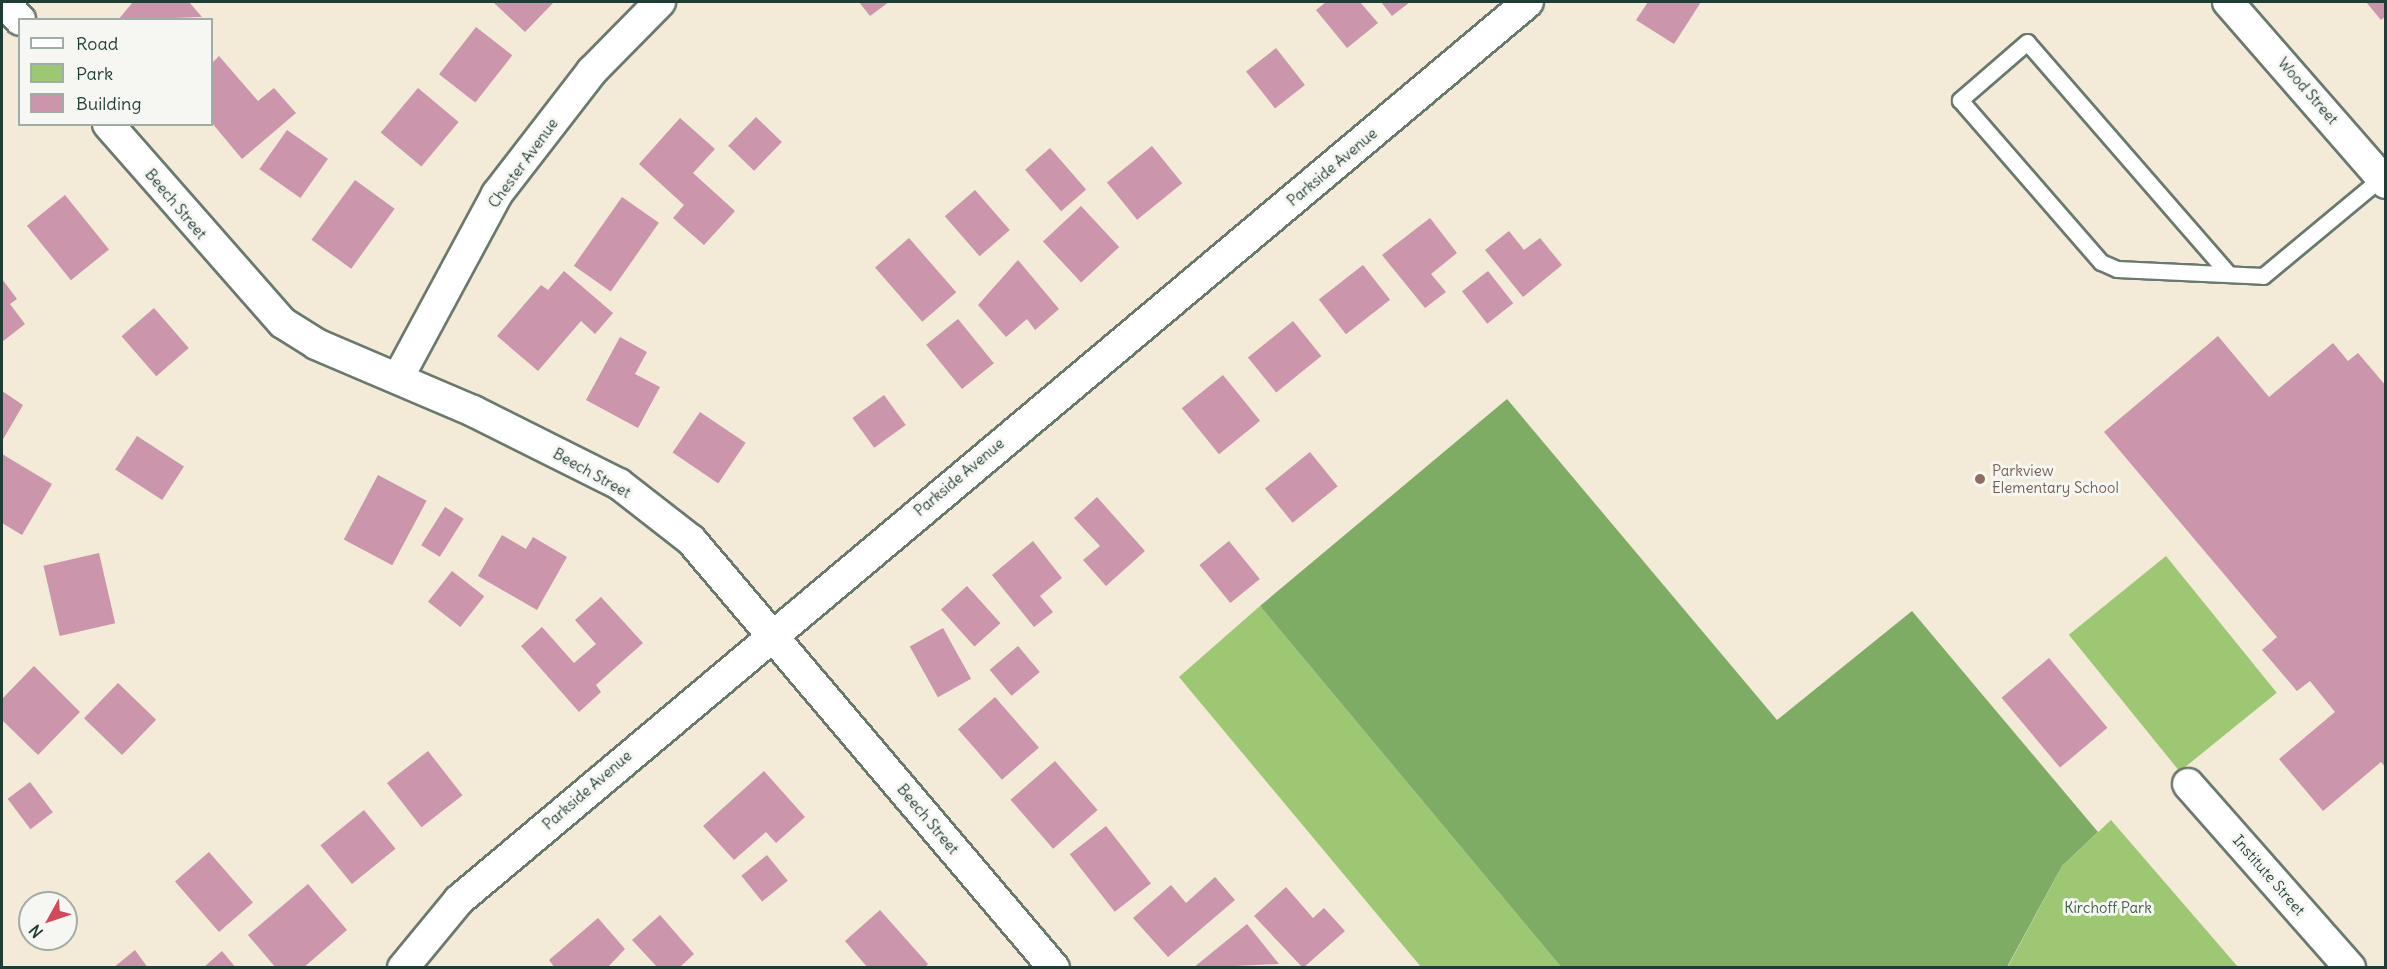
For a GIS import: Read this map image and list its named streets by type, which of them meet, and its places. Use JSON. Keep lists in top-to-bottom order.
{
  "streets": {
    "street": [
      "Wood Street",
      "Chester Avenue",
      "Parkside Avenue",
      "Beech Street",
      "Institute Street"
    ]
  },
  "crossings": [
    ["Chester Avenue", "Beech Street"],
    ["Parkside Avenue", "Beech Street"]
  ],
  "parks": ["Kirchoff Park"],
  "places": ["Parkview Elementary School"],
  "legend": ["Road", "Park", "Building"],
  "north": "bottom left"
}
